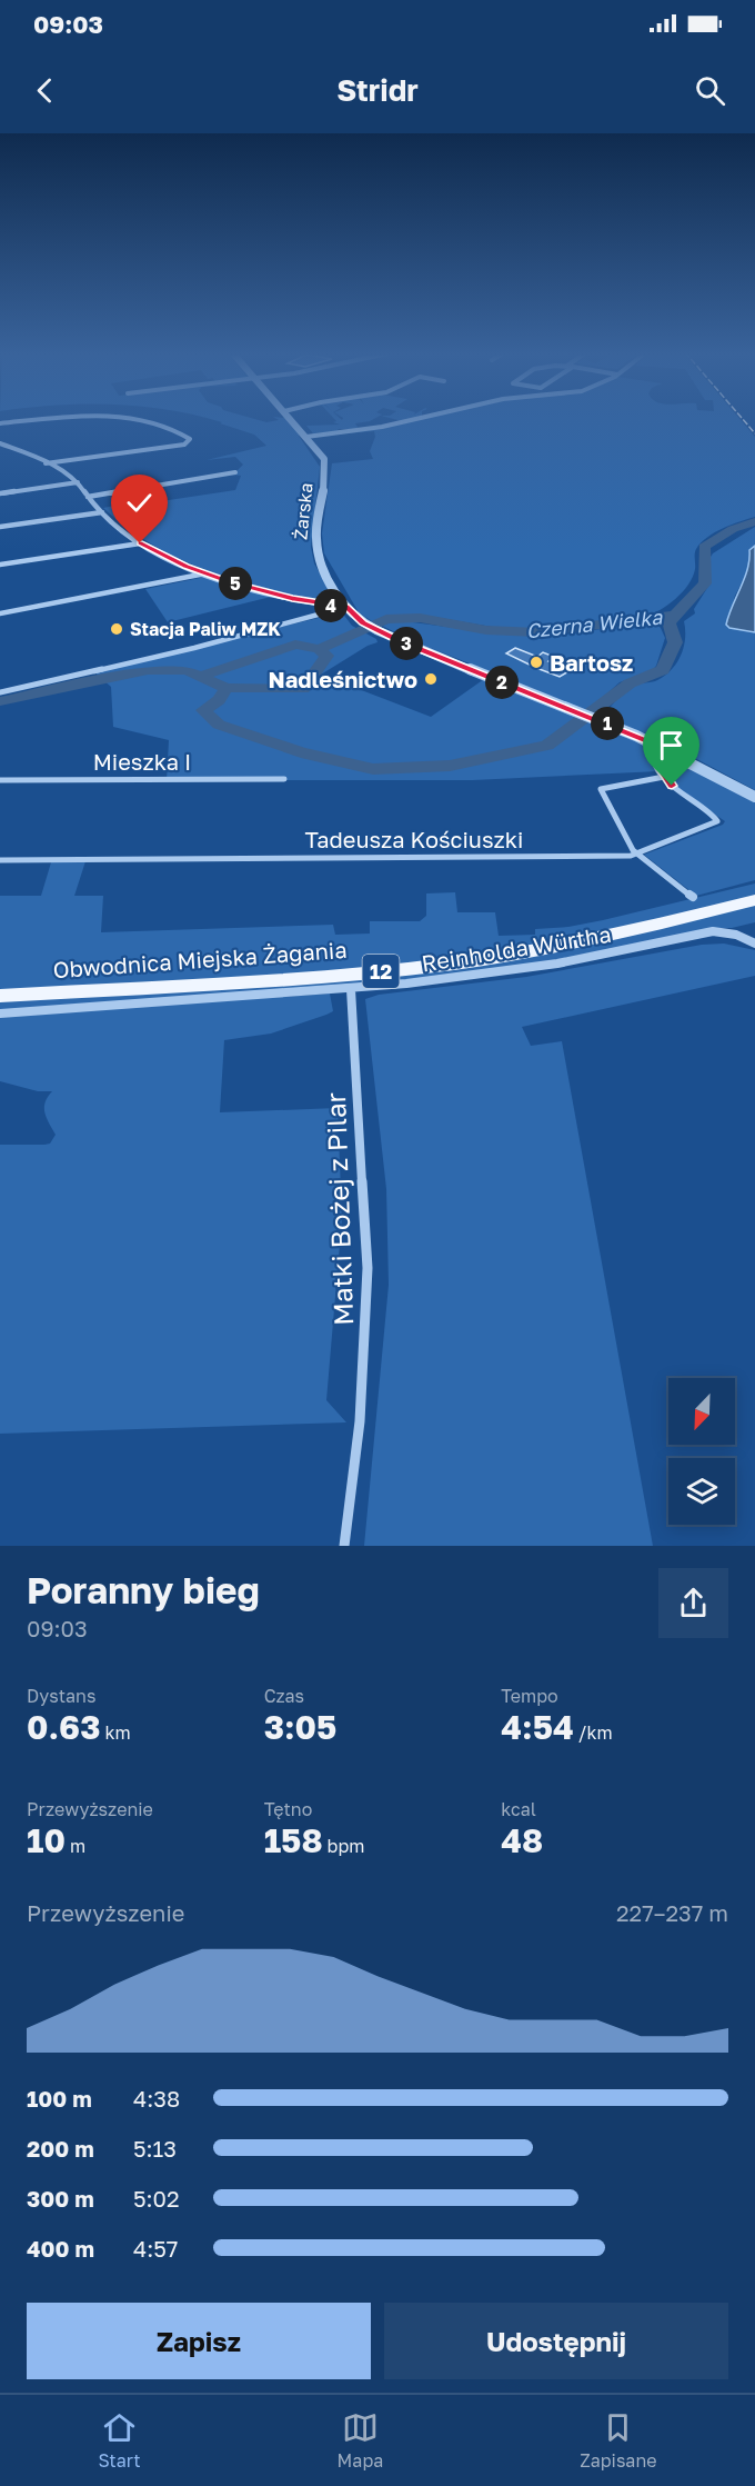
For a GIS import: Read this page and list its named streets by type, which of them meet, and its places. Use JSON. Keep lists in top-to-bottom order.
{
  "streets": {
    "main road": ["Obwodnica Miejska Żagania", "12"],
    "street": [
      "Żarska",
      "Mieszka I",
      "Tadeusza Kościuszki",
      "Reinholda Würtha",
      "Matki Bożej z Pilar"
    ]
  },
  "crossings": [
    ["Reinholda Würtha", "Matki Bożej z Pilar"]
  ],
  "water": ["Czerna Wielka"],
  "places": ["Stacja Paliw MZK", "Bartosz", "Nadleśnictwo"],
  "north": "bottom left",
  "page": {
    "status": "09:03",
    "header": "Stridr",
    "pins": [
      "5",
      "4",
      "3",
      "2",
      "1"
    ],
    "heading": ["Poranny bieg", "09:03"],
    "stats": [
      ["Dystans", "0.63 km"],
      ["Czas", "3:05"],
      ["Tempo", "4:54 /km"],
      ["Przewyższenie", "10 m"],
      ["Tętno", "158 bpm"],
      ["kcal", "48"]
    ],
    "chart": ["Przewyższenie", "227–237 m"],
    "list": [
      {
        "name": "100 m",
        "note": "4:38"
      },
      {
        "name": "200 m",
        "note": "5:13"
      },
      {
        "name": "300 m",
        "note": "5:02"
      },
      {
        "name": "400 m",
        "note": "4:57"
      }
    ],
    "buttons": ["Zapisz", "Udostępnij"],
    "tabs": ["Start", "Mapa", "Zapisane"]
  }
}
